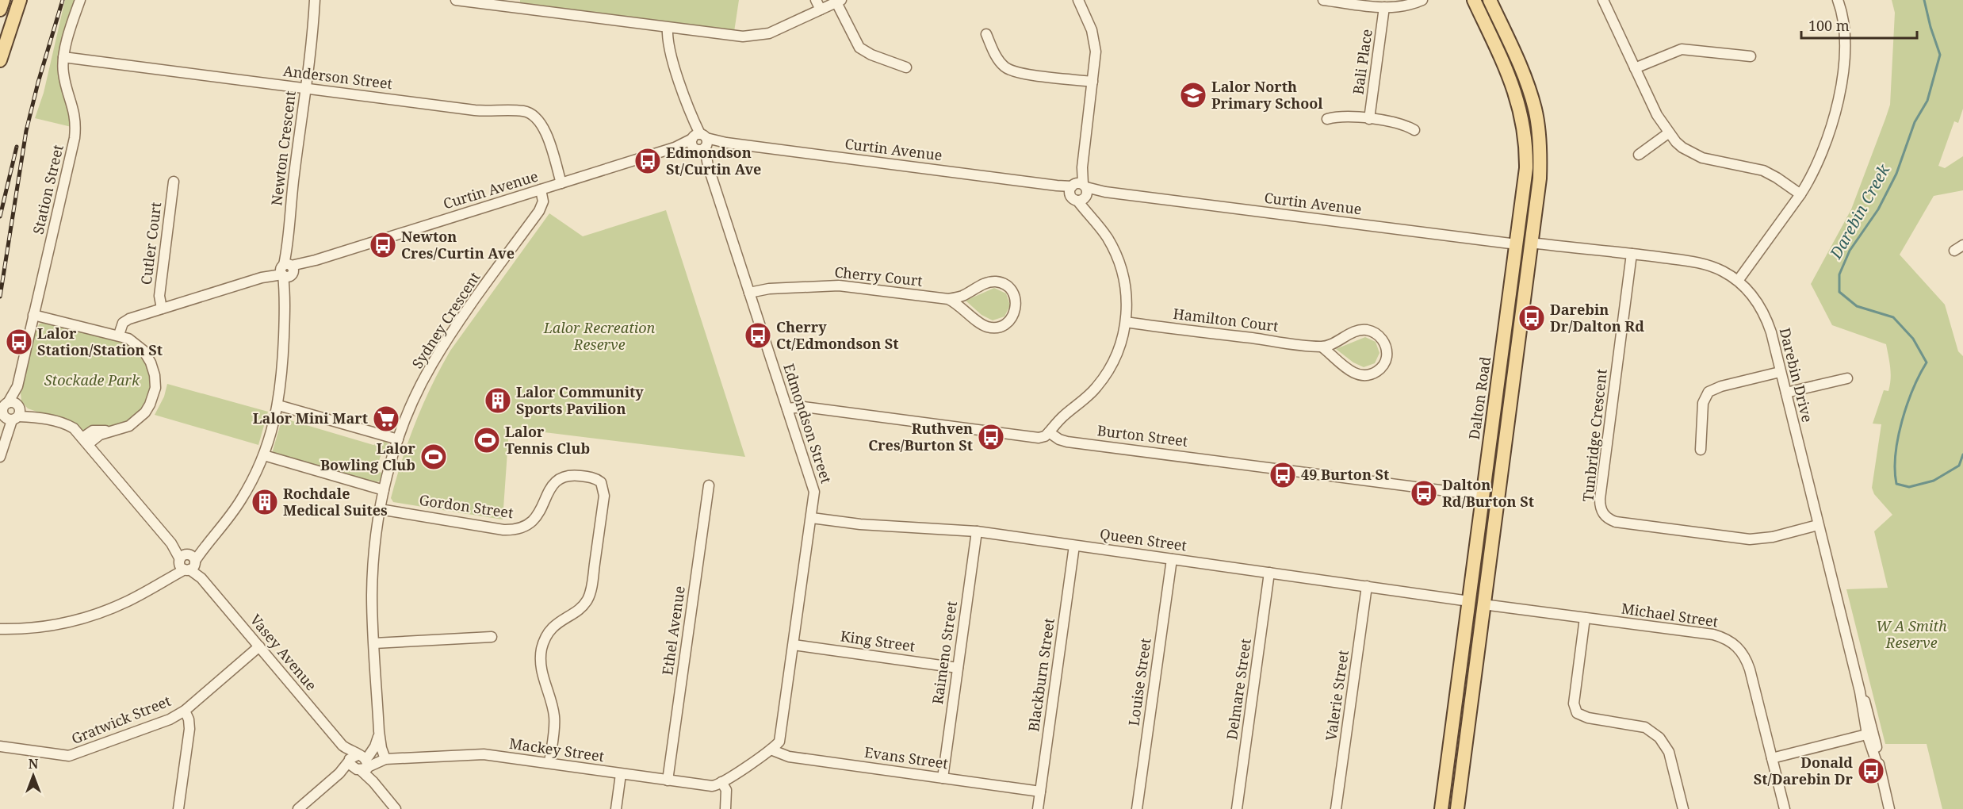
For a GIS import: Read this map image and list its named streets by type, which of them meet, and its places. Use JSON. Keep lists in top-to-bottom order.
{
  "streets": {
    "main road": ["Dalton Road", "Burton Street"],
    "street": [
      "Bali Place",
      "Anderson Street",
      "Newton Crescent",
      "Curtin Avenue",
      "Station Street",
      "Cutler Court",
      "Cherry Court",
      "Sydney Crescent",
      "Hamilton Court",
      "Darebin Drive",
      "Edmondson Street",
      "Tunbridge Crescent",
      "Gordon Street",
      "Queen Street",
      "Michael Street",
      "Ethel Avenue",
      "King Street",
      "Vasey Avenue",
      "Raimeno Street",
      "Blackburn Street",
      "Louise Street",
      "Delmare Street",
      "Valerie Street",
      "Gratwick Street",
      "Mackey Street",
      "Evans Street"
    ]
  },
  "crossings": [
    ["Anderson Street", "Newton Crescent"],
    ["Anderson Street", "Curtin Avenue"],
    ["Anderson Street", "Station Street"],
    ["Newton Crescent", "Curtin Avenue"],
    ["Newton Crescent", "Vasey Avenue"],
    ["Curtin Avenue", "Cutler Court"],
    ["Curtin Avenue", "Sydney Crescent"],
    ["Curtin Avenue", "Dalton Road"],
    ["Curtin Avenue", "Edmondson Street"],
    ["Station Street", "Vasey Avenue"],
    ["Cherry Court", "Edmondson Street"],
    ["Sydney Crescent", "Gordon Street"],
    ["Sydney Crescent", "Vasey Avenue"],
    ["Sydney Crescent", "Mackey Street"],
    ["Darebin Drive", "Tunbridge Crescent"],
    ["Dalton Road", "Burton Street"],
    ["Dalton Road", "Queen Street"],
    ["Edmondson Street", "Queen Street"],
    ["Edmondson Street", "King Street"],
    ["Edmondson Street", "Mackey Street"],
    ["Edmondson Street", "Evans Street"],
    ["Gordon Street", "Mackey Street"],
    ["Queen Street", "Raimeno Street"],
    ["Queen Street", "Blackburn Street"],
    ["Queen Street", "Louise Street"],
    ["Queen Street", "Delmare Street"],
    ["Queen Street", "Valerie Street"],
    ["Ethel Avenue", "Mackey Street"],
    ["King Street", "Raimeno Street"],
    ["Vasey Avenue", "Gratwick Street"],
    ["Vasey Avenue", "Mackey Street"],
    ["Raimeno Street", "Evans Street"],
    ["Blackburn Street", "Evans Street"]
  ],
  "water": ["Darebin Creek"],
  "parks": ["Lalor Recreation Reserve", "Stockade Park", "W A Smith Reserve"],
  "places": {
    "school or university": ["Lalor North Primary School"],
    "bus stop": [
      "Edmondson St/Curtin Ave",
      "Newton Cres/Curtin Ave",
      "Darebin Dr/Dalton Rd",
      "Cherry Ct/Edmondson St",
      "Lalor Station/Station St",
      "Ruthven Cres/Burton St",
      "49 Burton St",
      "Dalton Rd/Burton St",
      "Donald St/Darebin Dr"
    ],
    "building": ["Lalor Community Sports Pavilion", "Rochdale Medical Suites"],
    "supermarket": ["Lalor Mini Mart"],
    "sports": ["Lalor Tennis Club", "Lalor Bowling Club"]
  },
  "scale_bar": "100 m",
  "north": "top"
}
